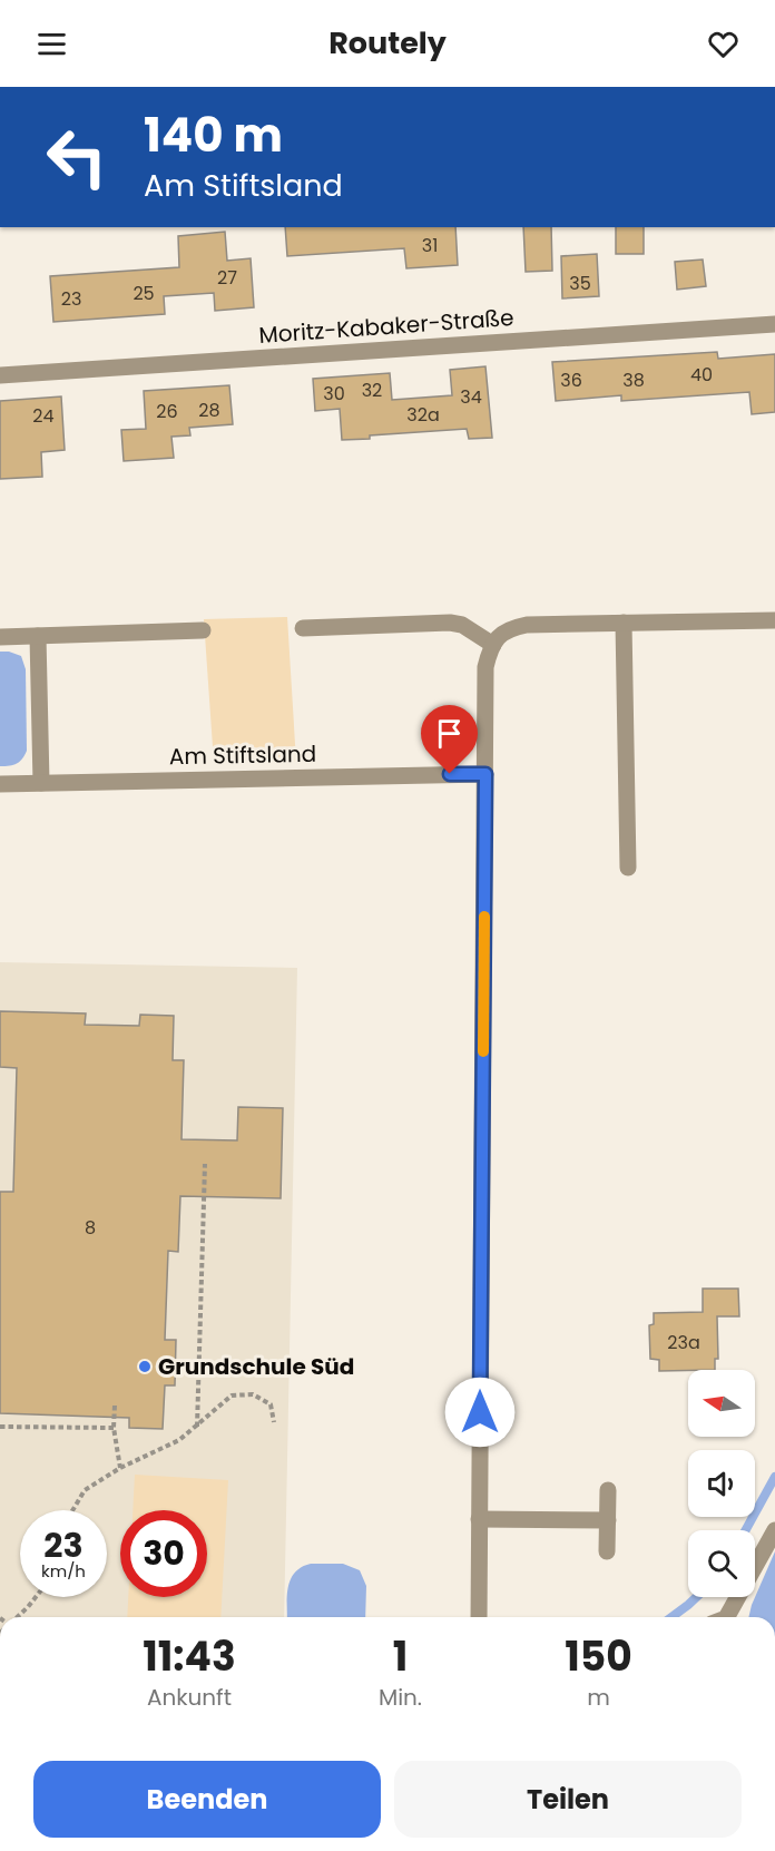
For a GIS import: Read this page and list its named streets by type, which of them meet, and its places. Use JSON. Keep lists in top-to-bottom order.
{
  "streets": {
    "street": ["Moritz-Kabaker-Straße", "Am Stiftsland"]
  },
  "places": ["Grundschule Süd"],
  "house_numbers": [
    "31",
    "27",
    "35",
    "25",
    "23",
    "40",
    "36",
    "38",
    "32",
    "30",
    "34",
    "28",
    "26",
    "32a",
    "24",
    "8",
    "23a"
  ],
  "north": "left",
  "page": {
    "header": "Routely",
    "turn": ["140 m", "Am Stiftsland"],
    "speed": "23 km/h",
    "limit": "30",
    "eta": [
      "11:43",
      "Ankunft",
      "1",
      "Min.",
      "150",
      "m"
    ],
    "buttons": ["Beenden", "Teilen"]
  }
}
